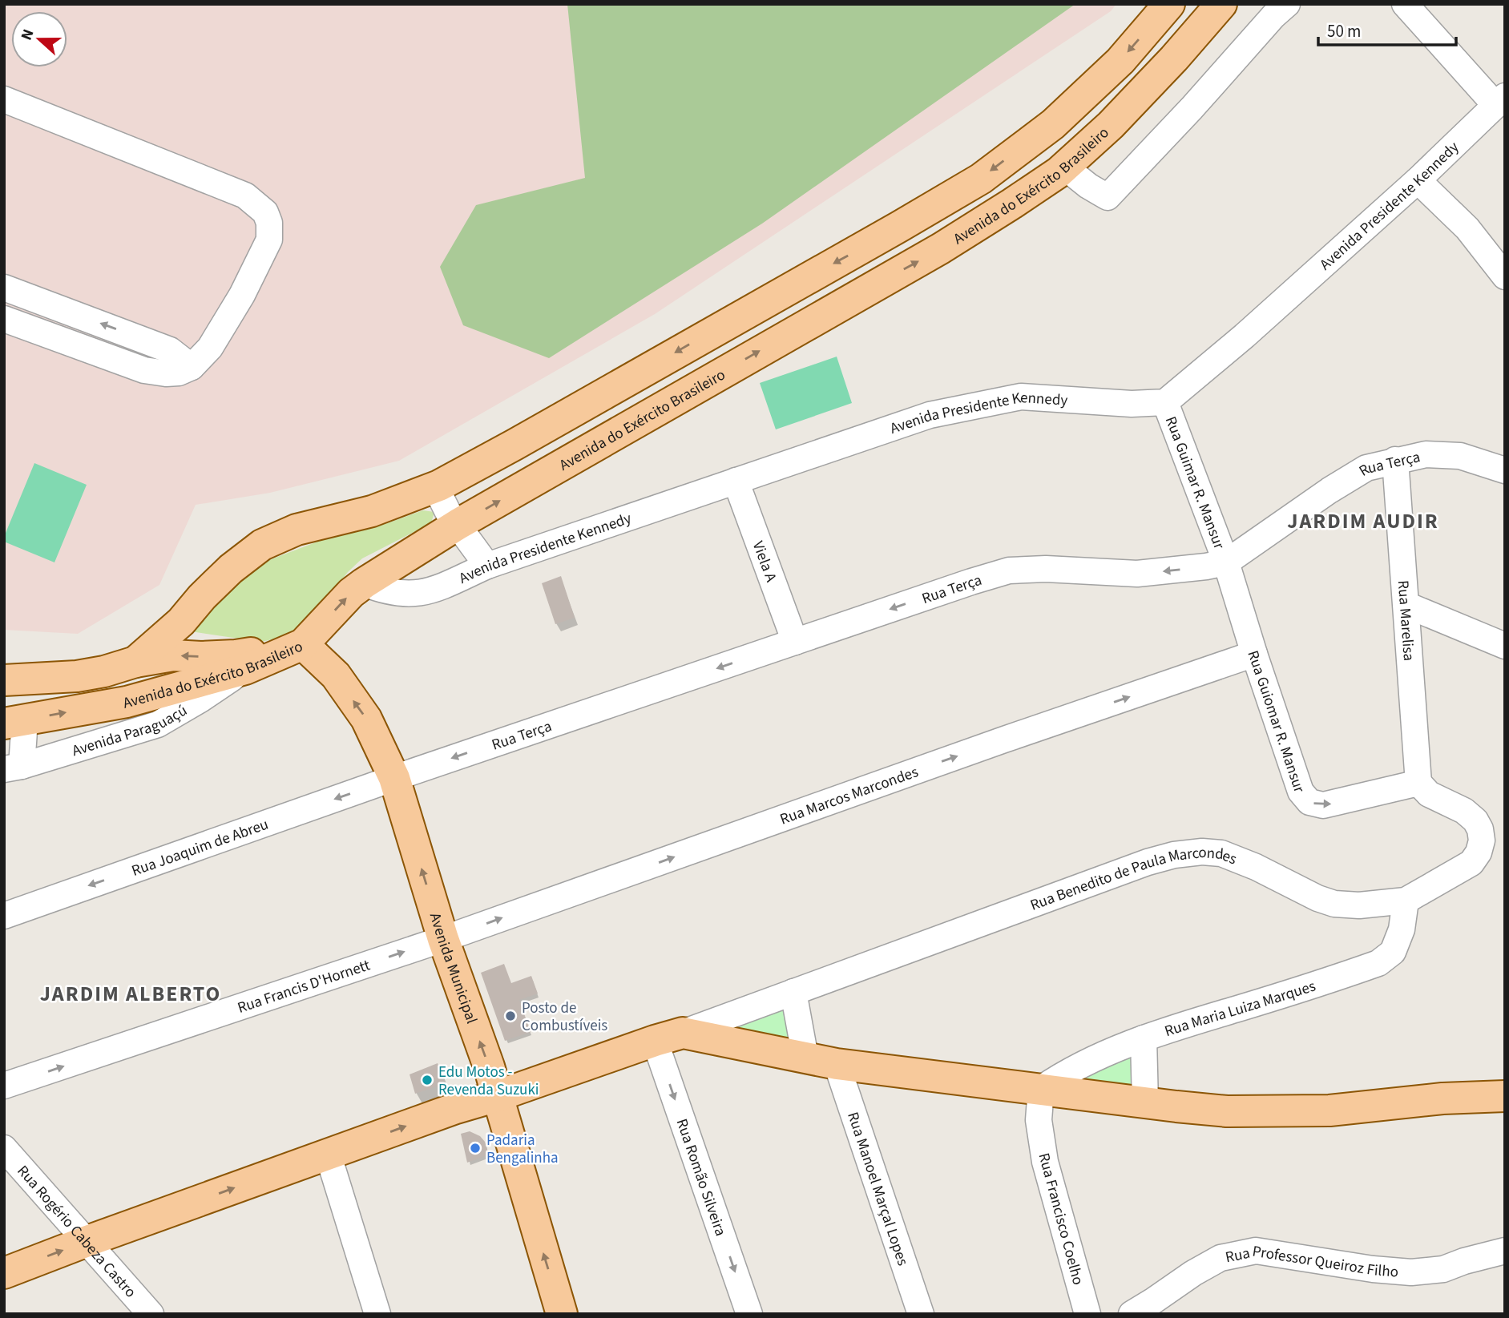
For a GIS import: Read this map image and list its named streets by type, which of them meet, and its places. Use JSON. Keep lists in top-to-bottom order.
{
  "streets": {
    "main road": ["Avenida do Exército Brasileiro", "Avenida Municipal"],
    "street": [
      "Avenida Presidente Kennedy",
      "Rua Terça",
      "Rua Guimar R. Mansur",
      "Viela A",
      "Rua Marelisa",
      "Rua Guiomar R. Mansur",
      "Avenida Paraguaçú",
      "Rua Marcos Marcondes",
      "Rua Joaquim de Abreu",
      "Rua Benedito de Paula Marcondes",
      "Rua Francis D'Hornett",
      "Rua Maria Luiza Marques",
      "Rua Romão Silveira",
      "Rua Manoel Marçal Lopes",
      "Rua Francisco Coelho",
      "Rua Rogério Cabeza Castro",
      "Rua Professor Queiroz Filho"
    ]
  },
  "crossings": [
    ["Avenida do Exército Brasileiro", "Avenida Presidente Kennedy"],
    ["Avenida do Exército Brasileiro", "Avenida Paraguaçú"],
    ["Avenida do Exército Brasileiro", "Avenida Municipal"],
    ["Avenida Presidente Kennedy", "Rua Guimar R. Mansur"],
    ["Avenida Presidente Kennedy", "Viela A"],
    ["Rua Terça", "Rua Guimar R. Mansur"],
    ["Rua Terça", "Viela A"],
    ["Rua Terça", "Rua Marelisa"],
    ["Rua Terça", "Rua Guiomar R. Mansur"],
    ["Rua Terça", "Rua Joaquim de Abreu"],
    ["Rua Terça", "Avenida Municipal"],
    ["Rua Guimar R. Mansur", "Rua Guiomar R. Mansur"],
    ["Rua Marelisa", "Rua Guiomar R. Mansur"],
    ["Rua Marelisa", "Rua Benedito de Paula Marcondes"],
    ["Rua Guiomar R. Mansur", "Rua Marcos Marcondes"],
    ["Rua Guiomar R. Mansur", "Rua Benedito de Paula Marcondes"],
    ["Rua Marcos Marcondes", "Avenida Municipal"],
    ["Rua Marcos Marcondes", "Rua Francis D'Hornett"],
    ["Rua Joaquim de Abreu", "Avenida Municipal"],
    ["Rua Benedito de Paula Marcondes", "Rua Maria Luiza Marques"],
    ["Rua Benedito de Paula Marcondes", "Rua Romão Silveira"],
    ["Avenida Municipal", "Rua Francis D'Hornett"],
    ["Rua Maria Luiza Marques", "Rua Francisco Coelho"]
  ],
  "one_way": [
    "Rua Terça",
    "Rua Marcos Marcondes",
    "Rua Joaquim de Abreu",
    "Avenida Municipal",
    "Rua Francis D'Hornett",
    "Rua Romão Silveira"
  ],
  "districts": ["JARDIM AUDIR", "JARDIM ALBERTO"],
  "places": ["Posto de Combustíveis", "Edu Motos - Revenda Suzuki", "Padaria Bengalinha"],
  "scale_bar": "50 m",
  "north": "left"
}
